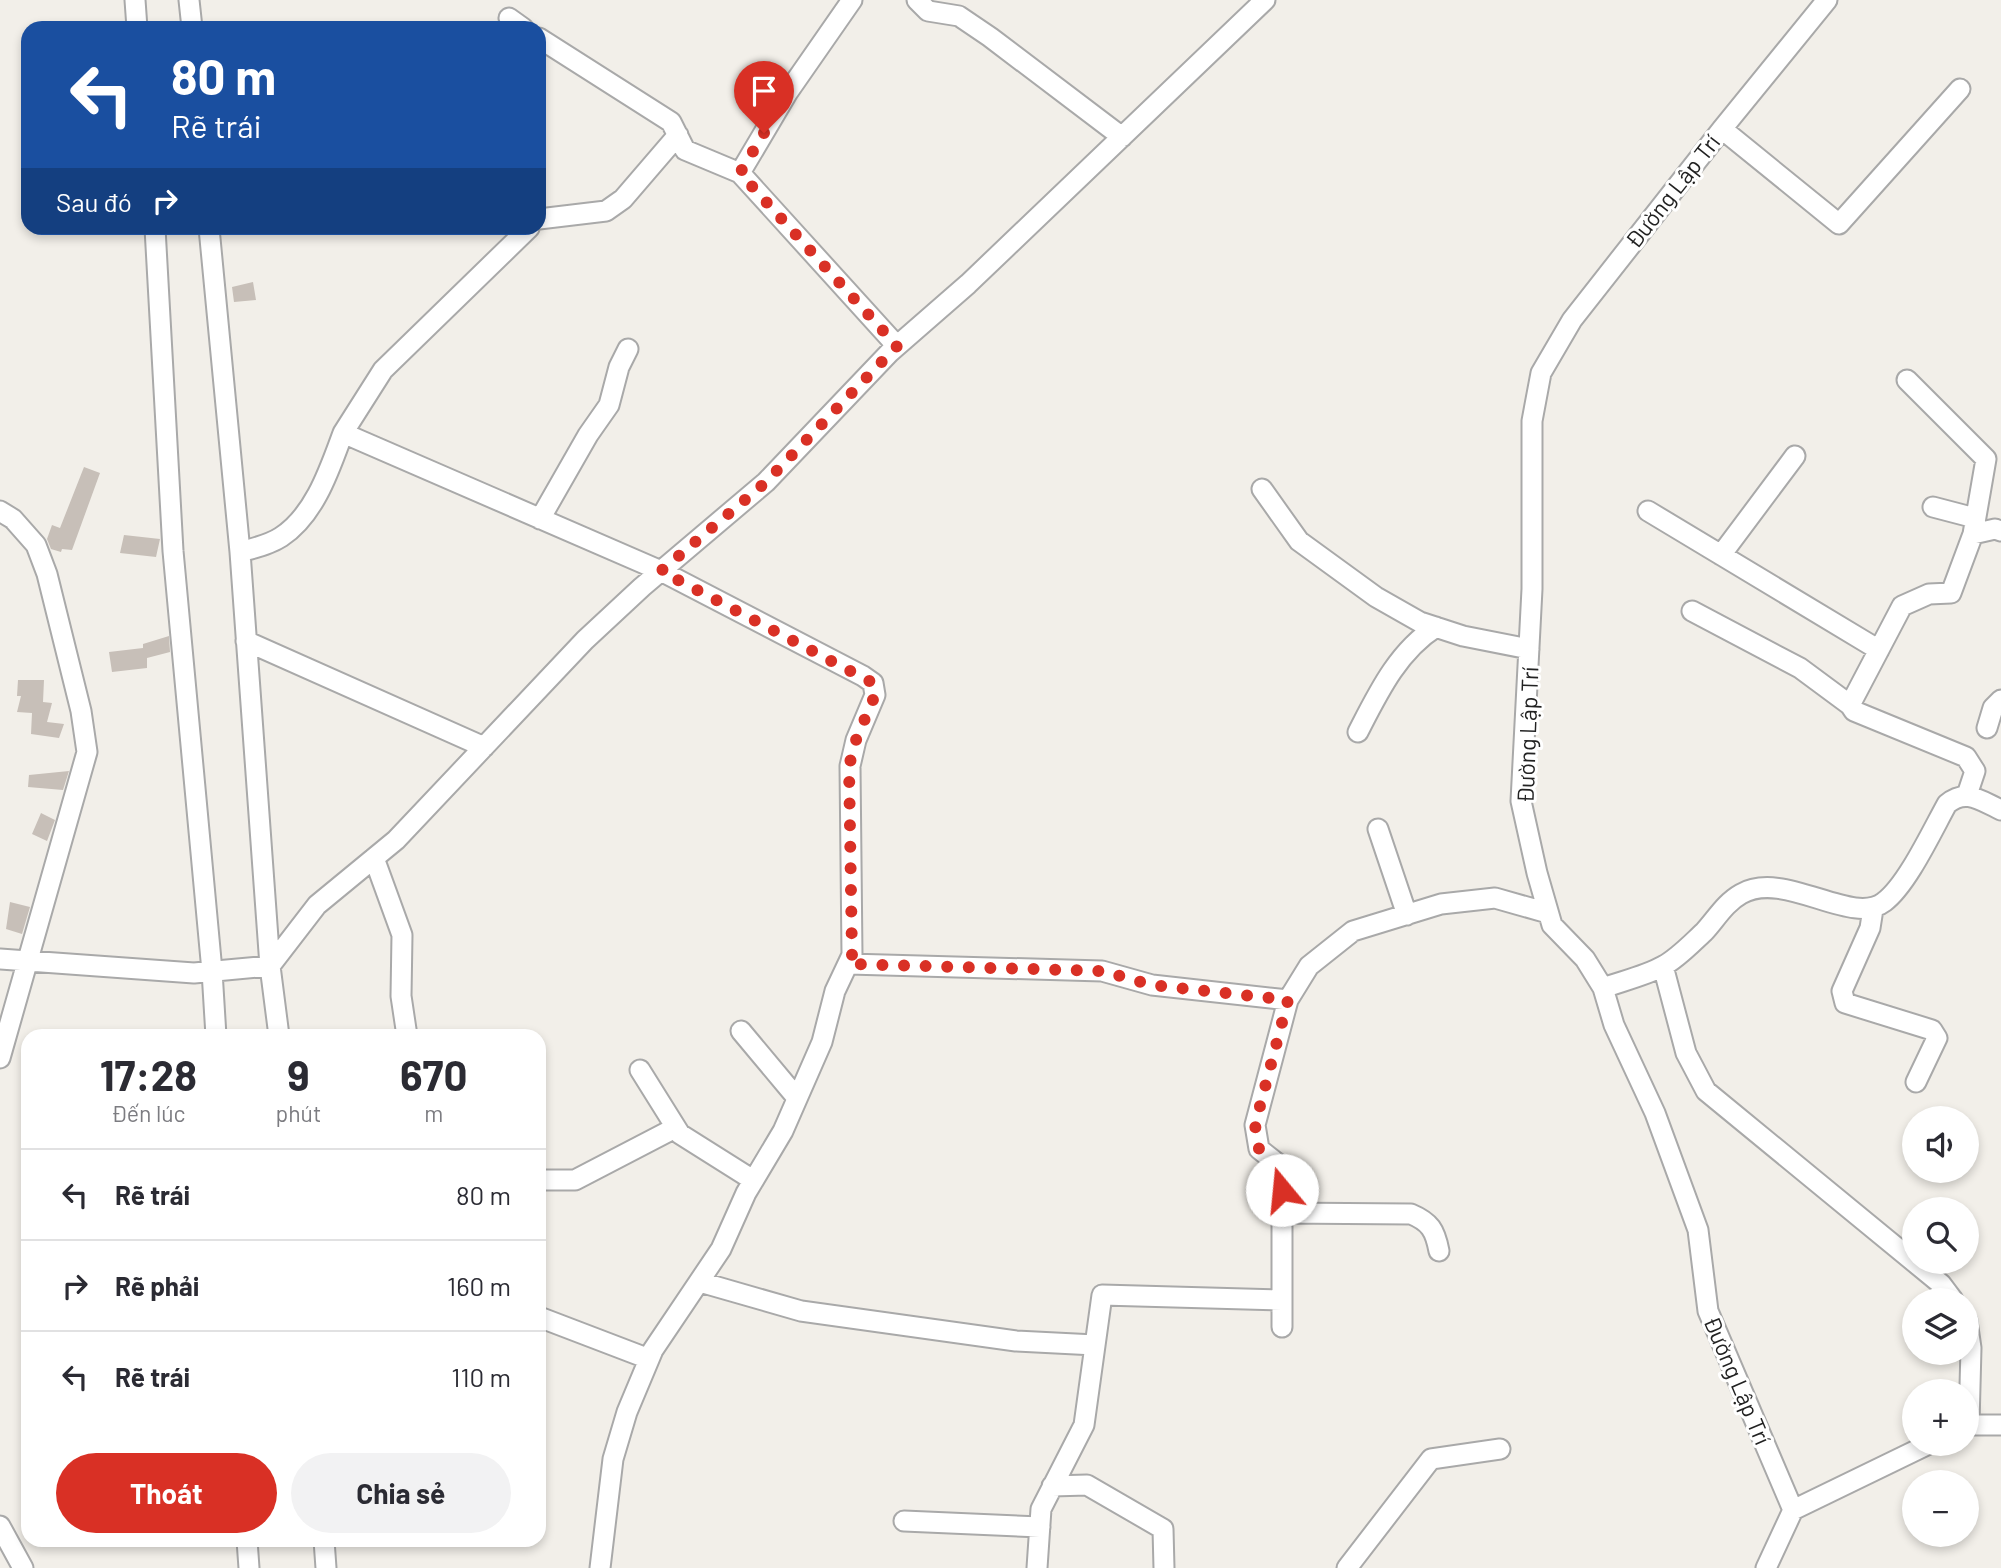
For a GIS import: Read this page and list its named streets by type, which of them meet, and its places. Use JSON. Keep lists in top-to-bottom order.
{
  "streets": {
    "street": ["Đường Lập Trí"]
  },
  "page": {
    "turn": ["80 m", "Rẽ trái"],
    "then": "Sau đó",
    "eta": [
      "17:28",
      "Đến lúc",
      "9",
      "phút",
      "670",
      "m"
    ],
    "map_buttons": ["+", "−"],
    "list": [
      {
        "name": "Rẽ trái",
        "value": "80 m"
      },
      {
        "name": "Rẽ phải",
        "value": "160 m"
      },
      {
        "name": "Rẽ trái",
        "value": "110 m"
      }
    ],
    "buttons": ["Thoát", "Chia sẻ"]
  }
}
